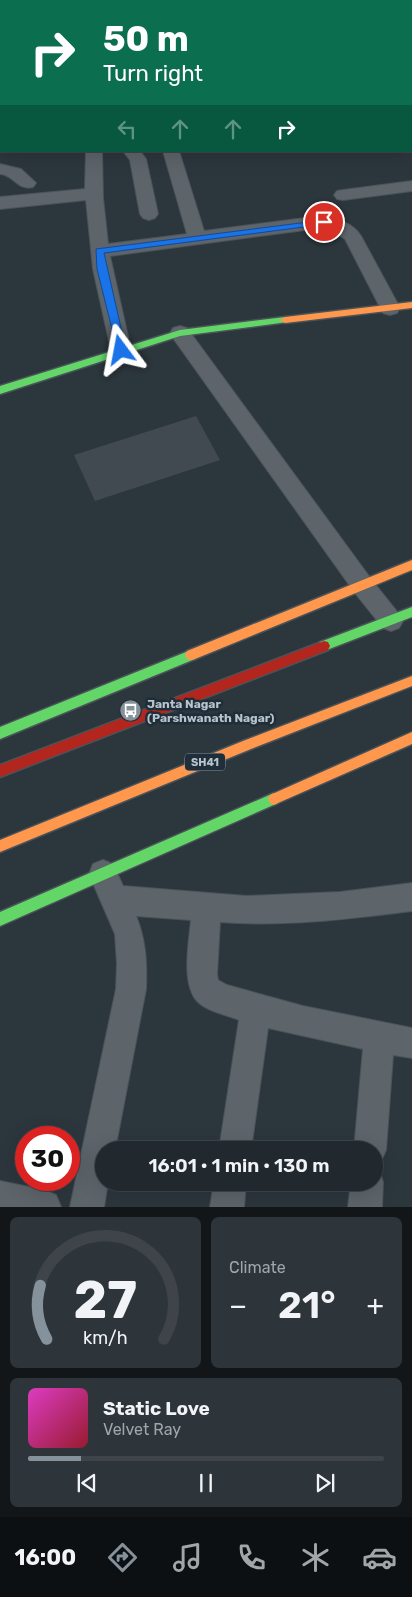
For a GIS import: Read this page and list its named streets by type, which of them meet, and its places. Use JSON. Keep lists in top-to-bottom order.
{
  "streets": {
    "street": ["SH41"]
  },
  "places": {
    "bus stop": ["Janta Nagar (Parshwanath Nagar)"]
  },
  "page": {
    "turn": ["50 m", "Turn right"],
    "limit": "30",
    "trip": "16:01 · 1 min · 130 m",
    "tile": "Climate",
    "heat": ["−", "21°", "+"],
    "song": ["Static Love", "Velvet Ray"],
    "tabs": "16:00",
    "gauge": ["27", "km/h"]
  }
}
